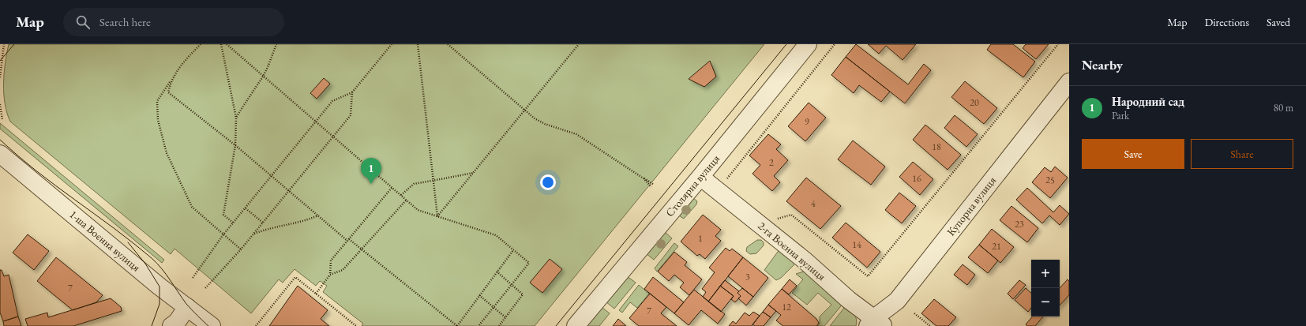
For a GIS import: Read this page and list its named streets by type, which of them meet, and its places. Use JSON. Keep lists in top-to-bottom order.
{
  "streets": {
    "street": [
      "Столярна вулиця",
      "Купорна вулиця",
      "1-ша Воєнна вулиця",
      "2-га Воєнна вулиця"
    ]
  },
  "crossings": [
    ["Столярна вулиця", "2-га Воєнна вулиця"],
    ["Купорна вулиця", "2-га Воєнна вулиця"]
  ],
  "house_numbers": [
    "20",
    "9",
    "18",
    "2",
    "16",
    "25",
    "4",
    "23",
    "1",
    "14",
    "21",
    "3",
    "7",
    "12",
    "7"
  ],
  "page": {
    "header": "Map",
    "search": "Search here",
    "nav": ["Map", "Directions", "Saved"],
    "heading": "Nearby",
    "list": [
      {
        "mark": "1",
        "name": "Народний сад",
        "note": "Park",
        "value": "80 m"
      }
    ],
    "buttons": ["Save", "Share"],
    "pins": "1",
    "map_buttons": ["+", "−"]
  }
}
